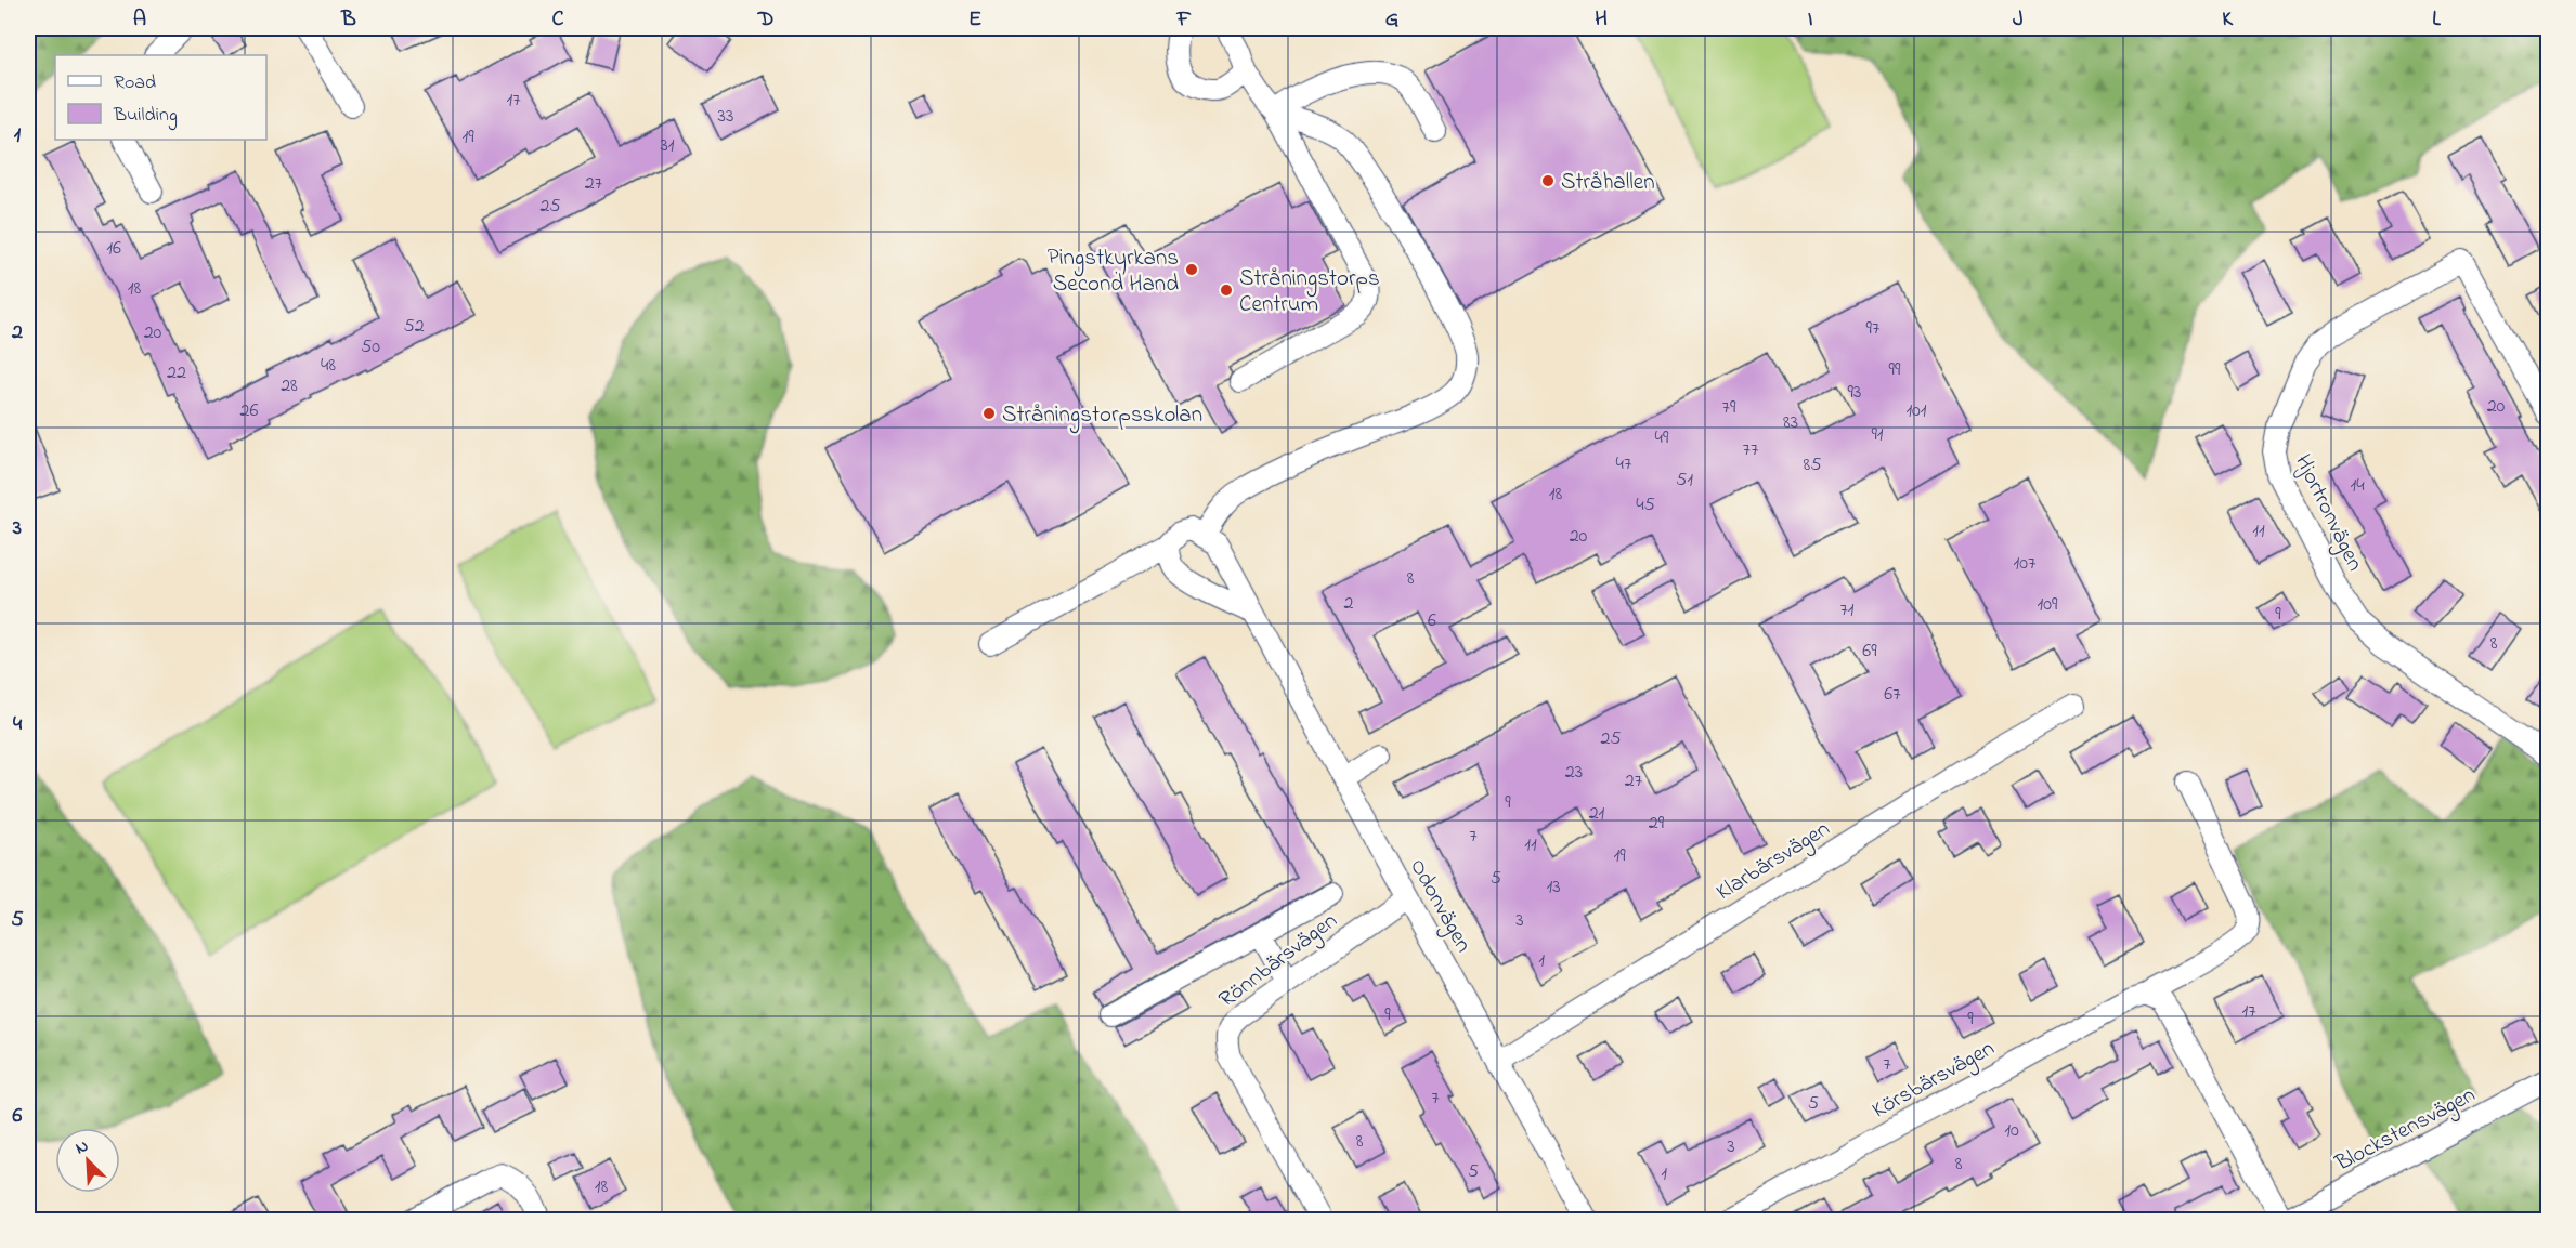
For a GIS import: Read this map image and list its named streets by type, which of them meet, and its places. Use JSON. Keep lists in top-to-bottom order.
{
  "streets": {
    "street": [
      "Hjortronvägen",
      "Klarbärsvägen",
      "Odonvägen",
      "Rönnbärsvägen",
      "Körsbärsvägen",
      "Blockstensvägen"
    ]
  },
  "crossings": [
    ["Klarbärsvägen", "Odonvägen"],
    ["Odonvägen", "Rönnbärsvägen"]
  ],
  "places": [
    "Stråhallen",
    "Pingstkyrkans Second Hand",
    "Stråningstorps Centrum",
    "Stråningstorpsskolan"
  ],
  "house_numbers": [
    "17",
    "33",
    "19",
    "31",
    "27",
    "25",
    "16",
    "18",
    "52",
    "97",
    "20",
    "50",
    "48",
    "99",
    "22",
    "28",
    "93",
    "20",
    "79",
    "26",
    "101",
    "83",
    "91",
    "49",
    "77",
    "47",
    "85",
    "51",
    "14",
    "18",
    "45",
    "11",
    "20",
    "107",
    "8",
    "2",
    "109",
    "71",
    "9",
    "6",
    "8",
    "69",
    "67",
    "25",
    "23",
    "27",
    "9",
    "21",
    "29",
    "7",
    "11",
    "19",
    "5",
    "13",
    "3",
    "1",
    "17",
    "9",
    "9",
    "7",
    "7",
    "5",
    "10",
    "8",
    "3",
    "8",
    "5",
    "1",
    "18"
  ],
  "legend": ["Road", "Building"],
  "north": "top left",
  "grid": {
    "columns": [
      "A",
      "B",
      "C",
      "D",
      "E",
      "F",
      "G",
      "H",
      "I",
      "J",
      "K",
      "L"
    ],
    "rows": [
      "1",
      "2",
      "3",
      "4",
      "5",
      "6"
    ]
  }
}
